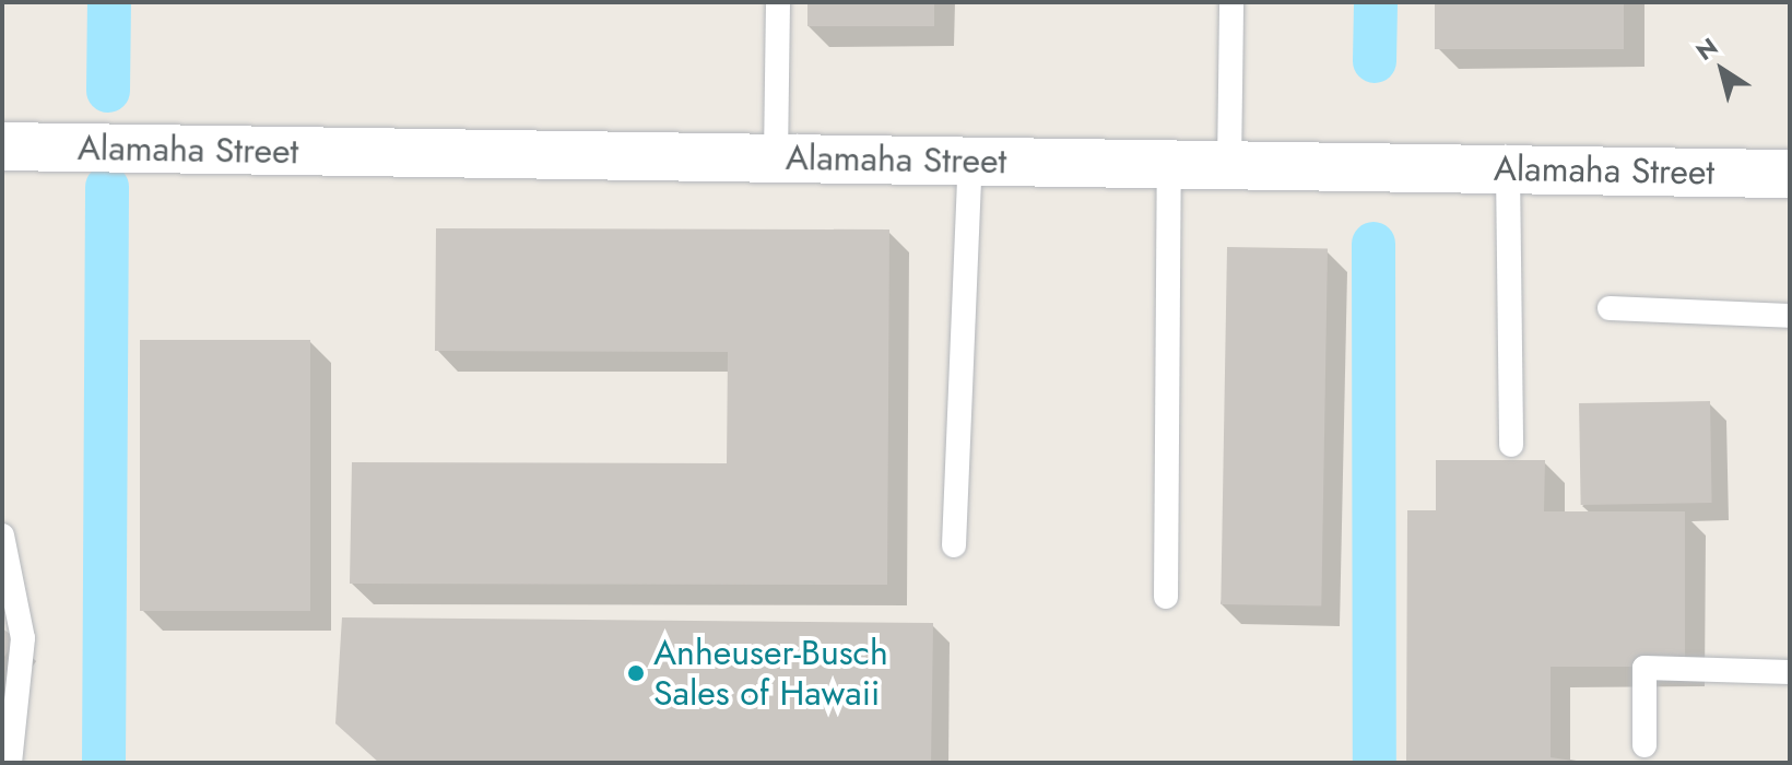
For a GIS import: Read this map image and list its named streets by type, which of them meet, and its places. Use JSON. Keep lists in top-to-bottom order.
{
  "streets": {
    "street": ["Alamaha Street"]
  },
  "places": ["Anheuser-Busch Sales of Hawaii"],
  "north": "top left"
}
